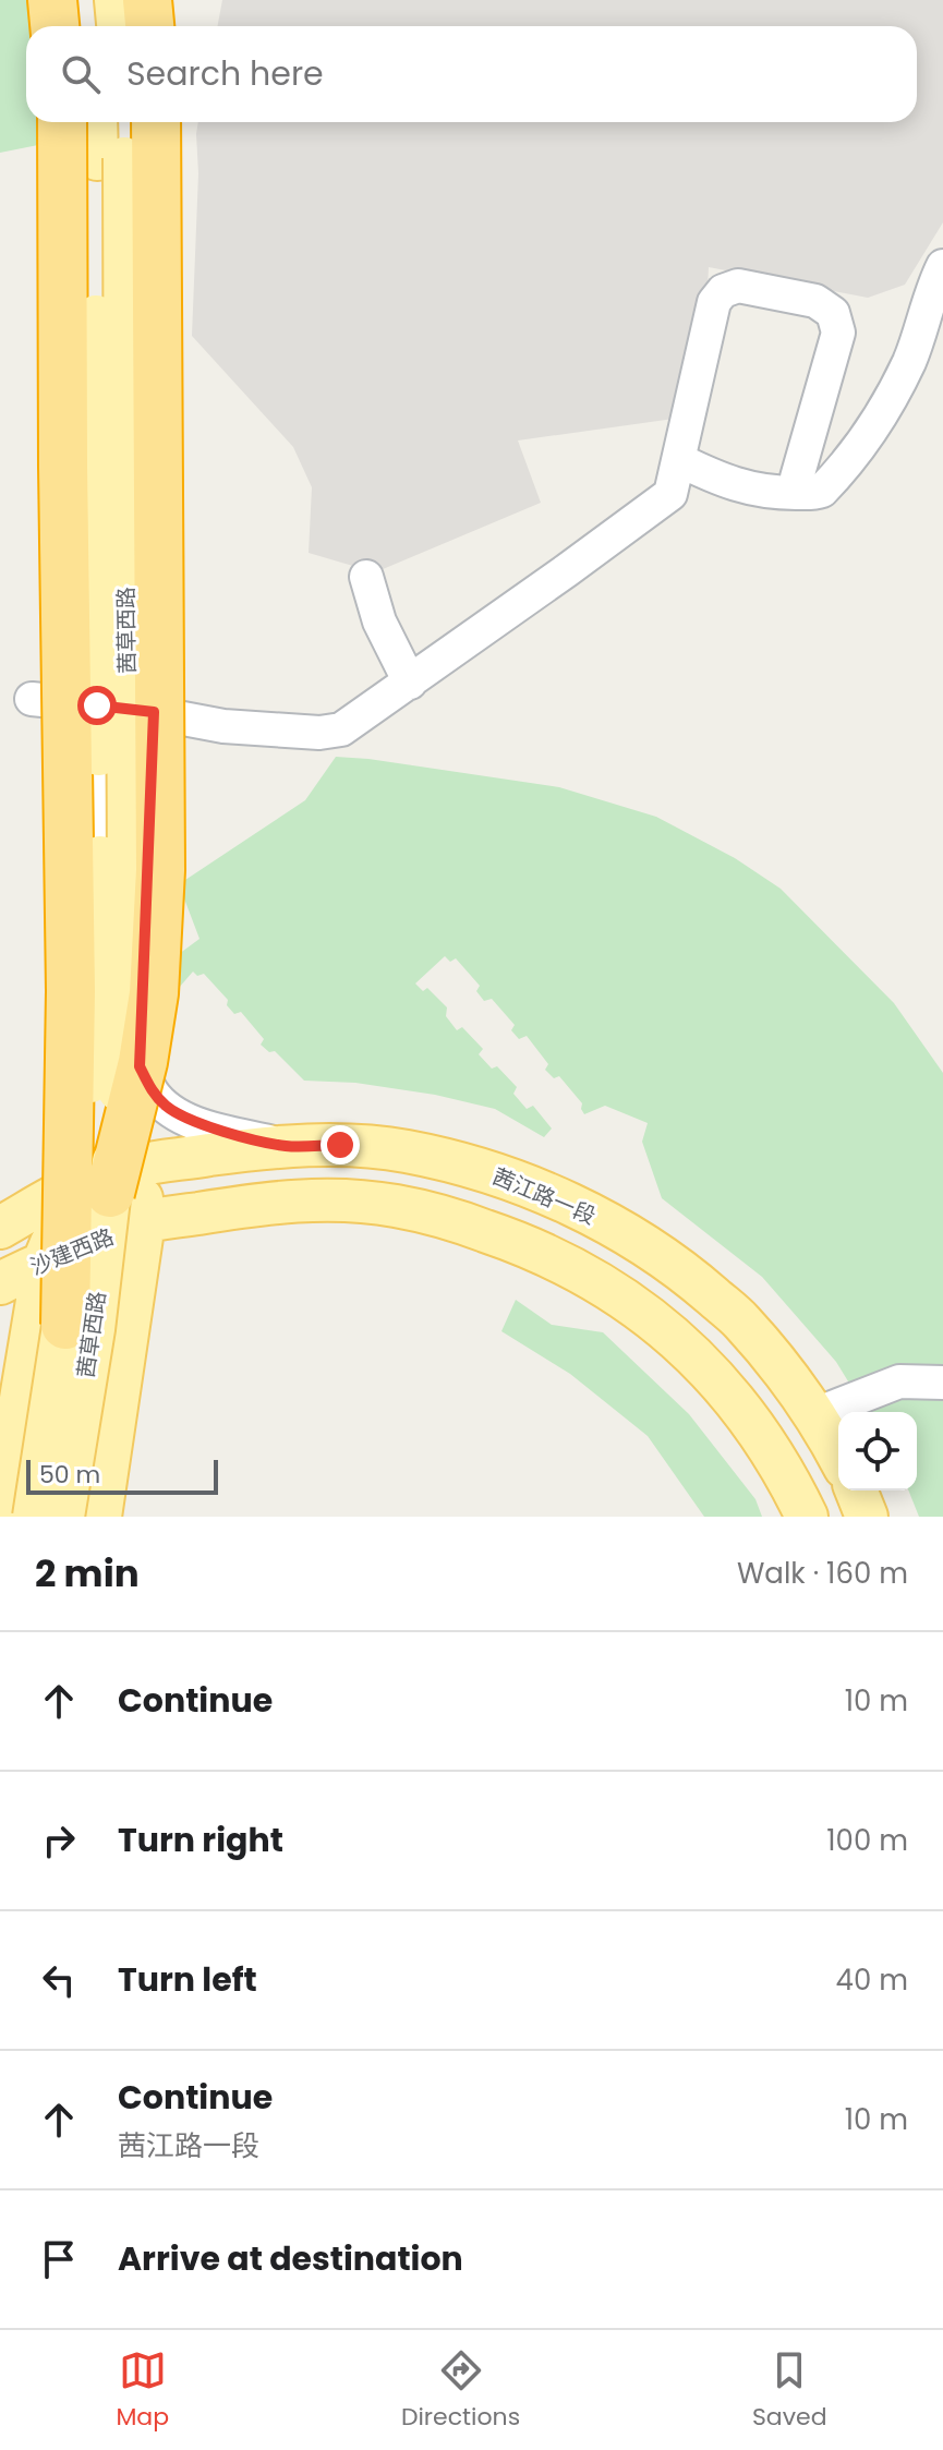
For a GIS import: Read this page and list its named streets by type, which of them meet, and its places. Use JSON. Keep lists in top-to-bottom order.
{
  "streets": {
    "main road": ["茜草西路", "茜江路一段", "沙建西路"]
  },
  "crossings": [
    ["茜草西路", "茜江路一段"],
    ["茜草西路", "沙建西路"],
    ["茜江路一段", "沙建西路"]
  ],
  "scale_bar": "50 m",
  "page": {
    "search": "Search here",
    "scale": "50 m",
    "heading": ["2 min", "Walk · 160 m"],
    "list": [
      ["Continue", "10 m"],
      ["Turn right", "100 m"],
      ["Turn left", "40 m"],
      ["Continue", "茜江路一段", "10 m"],
      "Arrive at destination"
    ],
    "nav": ["Map", "Directions", "Saved"]
  }
}
